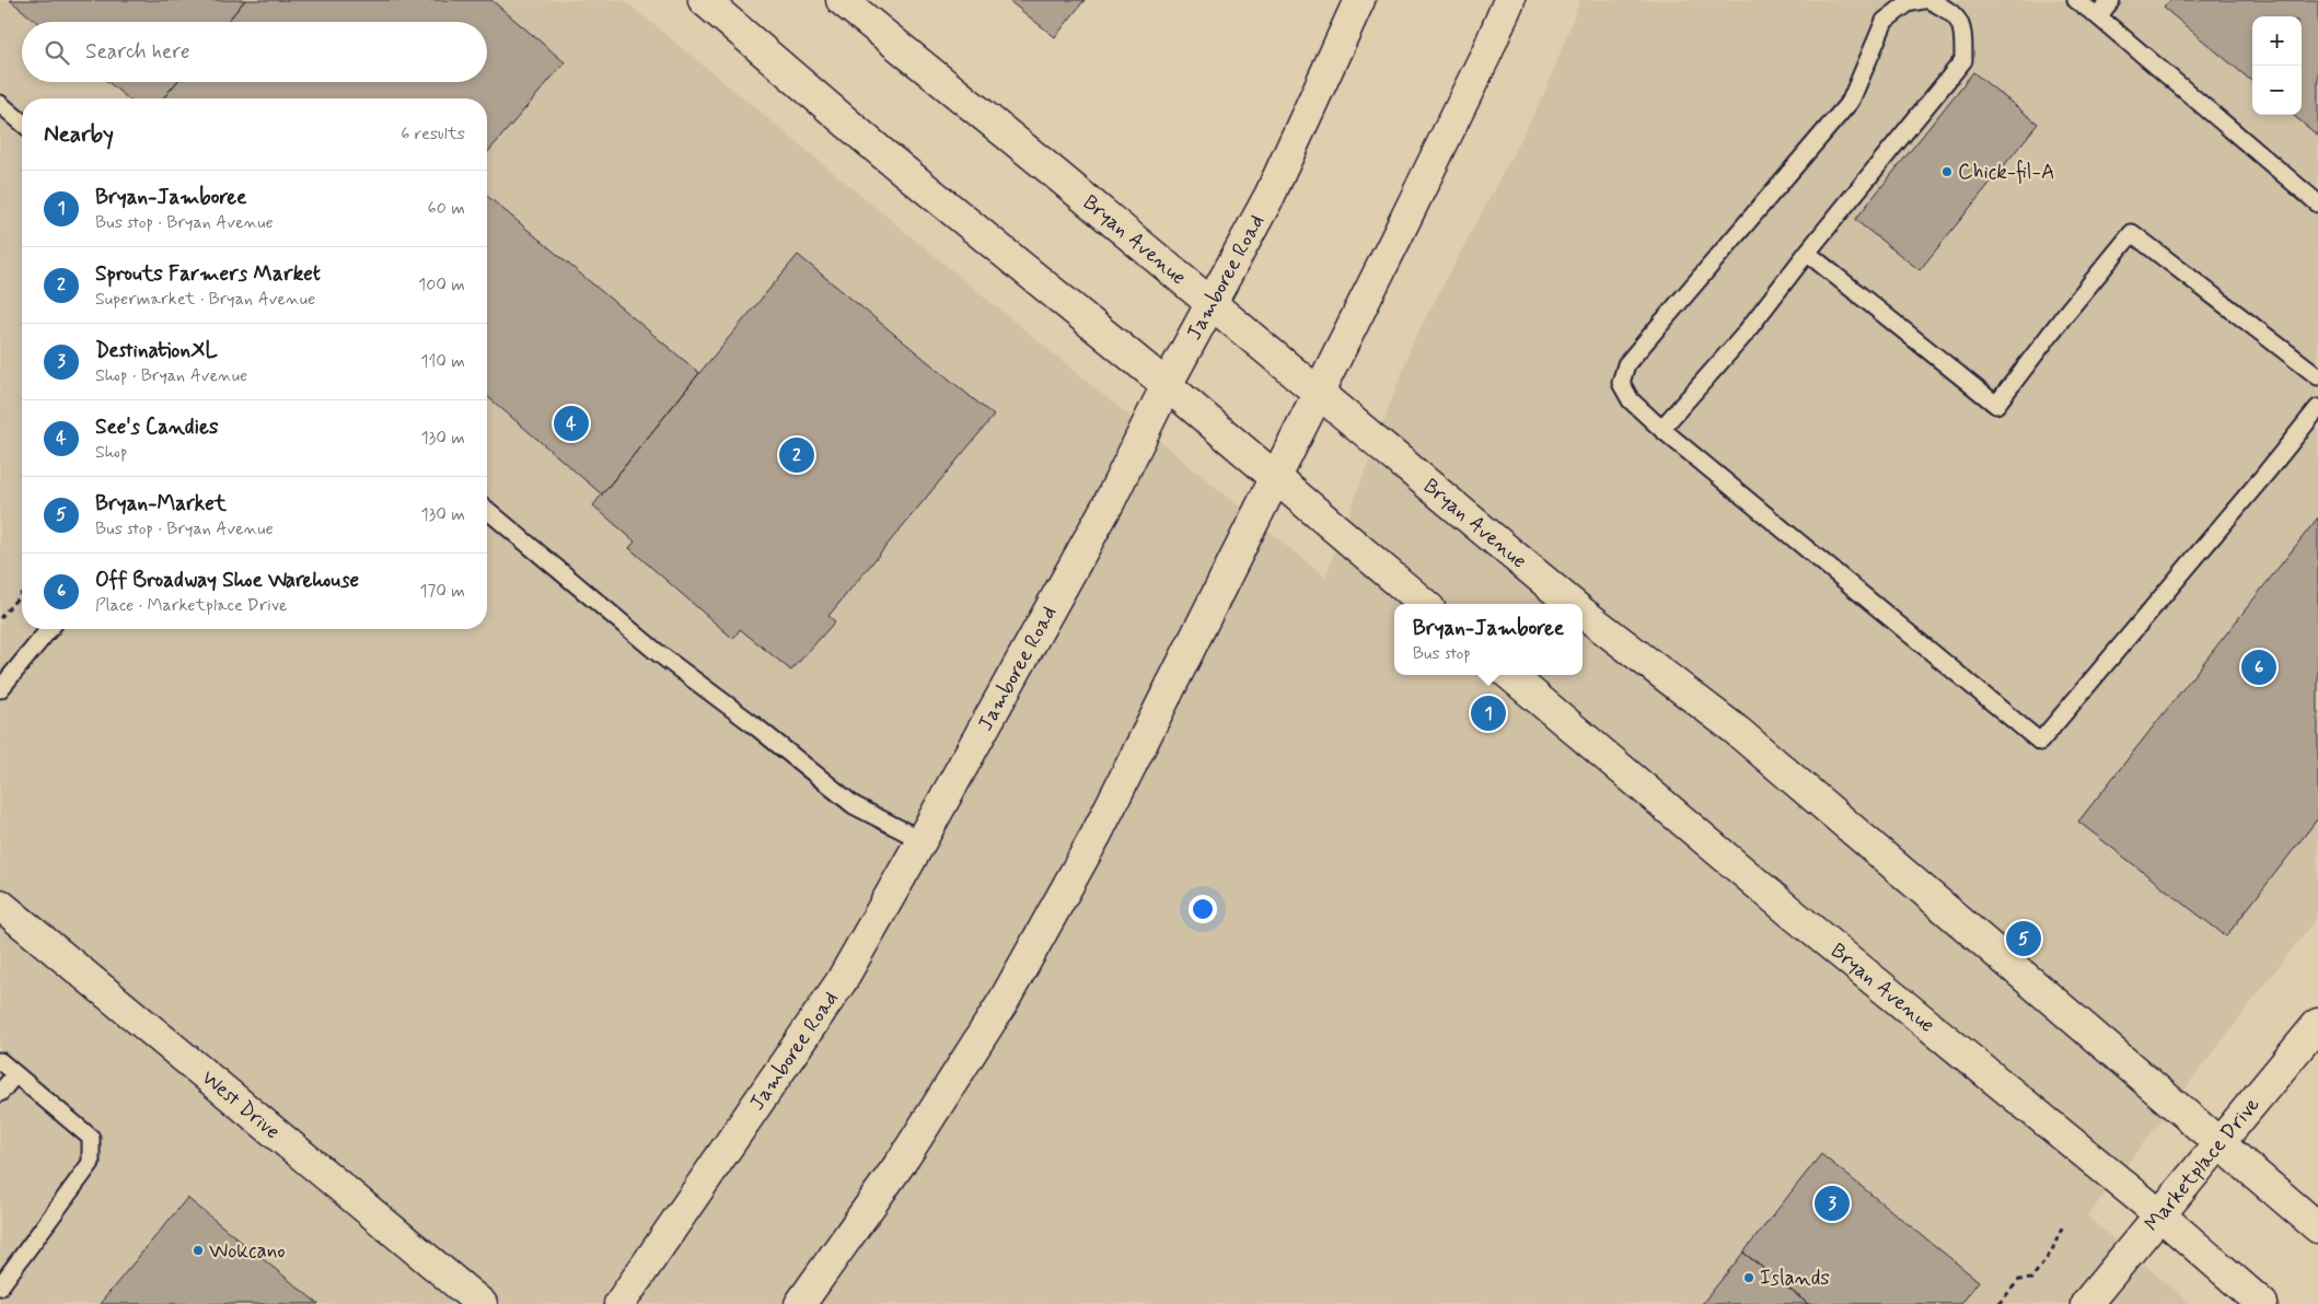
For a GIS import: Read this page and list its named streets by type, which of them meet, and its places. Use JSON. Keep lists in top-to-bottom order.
{
  "streets": {
    "main road": [
      "Bryan Avenue",
      "Jamboree Road",
      "West Drive",
      "Marketplace Drive"
    ]
  },
  "crossings": [
    ["Bryan Avenue", "Jamboree Road"],
    ["Bryan Avenue", "Marketplace Drive"]
  ],
  "places": ["Chick-fil-A", "Wokcano", "Islands"],
  "page": {
    "map_buttons": ["+", "−"],
    "search": "Search here",
    "heading": ["Nearby", "6 results"],
    "list": [
      {
        "mark": "1",
        "name": "Bryan-Jamboree",
        "note": "Bus stop · Bryan Avenue",
        "value": "60 m"
      },
      {
        "mark": "2",
        "name": "Sprouts Farmers Market",
        "note": "Supermarket · Bryan Avenue",
        "value": "100 m"
      },
      {
        "mark": "3",
        "name": "DestinationXL",
        "note": "Shop · Bryan Avenue",
        "value": "110 m"
      },
      {
        "mark": "4",
        "name": "See's Candies",
        "note": "Shop",
        "value": "130 m"
      },
      {
        "mark": "5",
        "name": "Bryan-Market",
        "note": "Bus stop · Bryan Avenue",
        "value": "130 m"
      },
      {
        "mark": "6",
        "name": "Off Broadway Shoe Warehouse",
        "note": "Place · Marketplace Drive",
        "value": "170 m"
      }
    ],
    "pins": [
      "4",
      "2",
      "6",
      "1",
      "5",
      "3"
    ],
    "popup": ["Bryan-Jamboree", "Bus stop"]
  }
}
